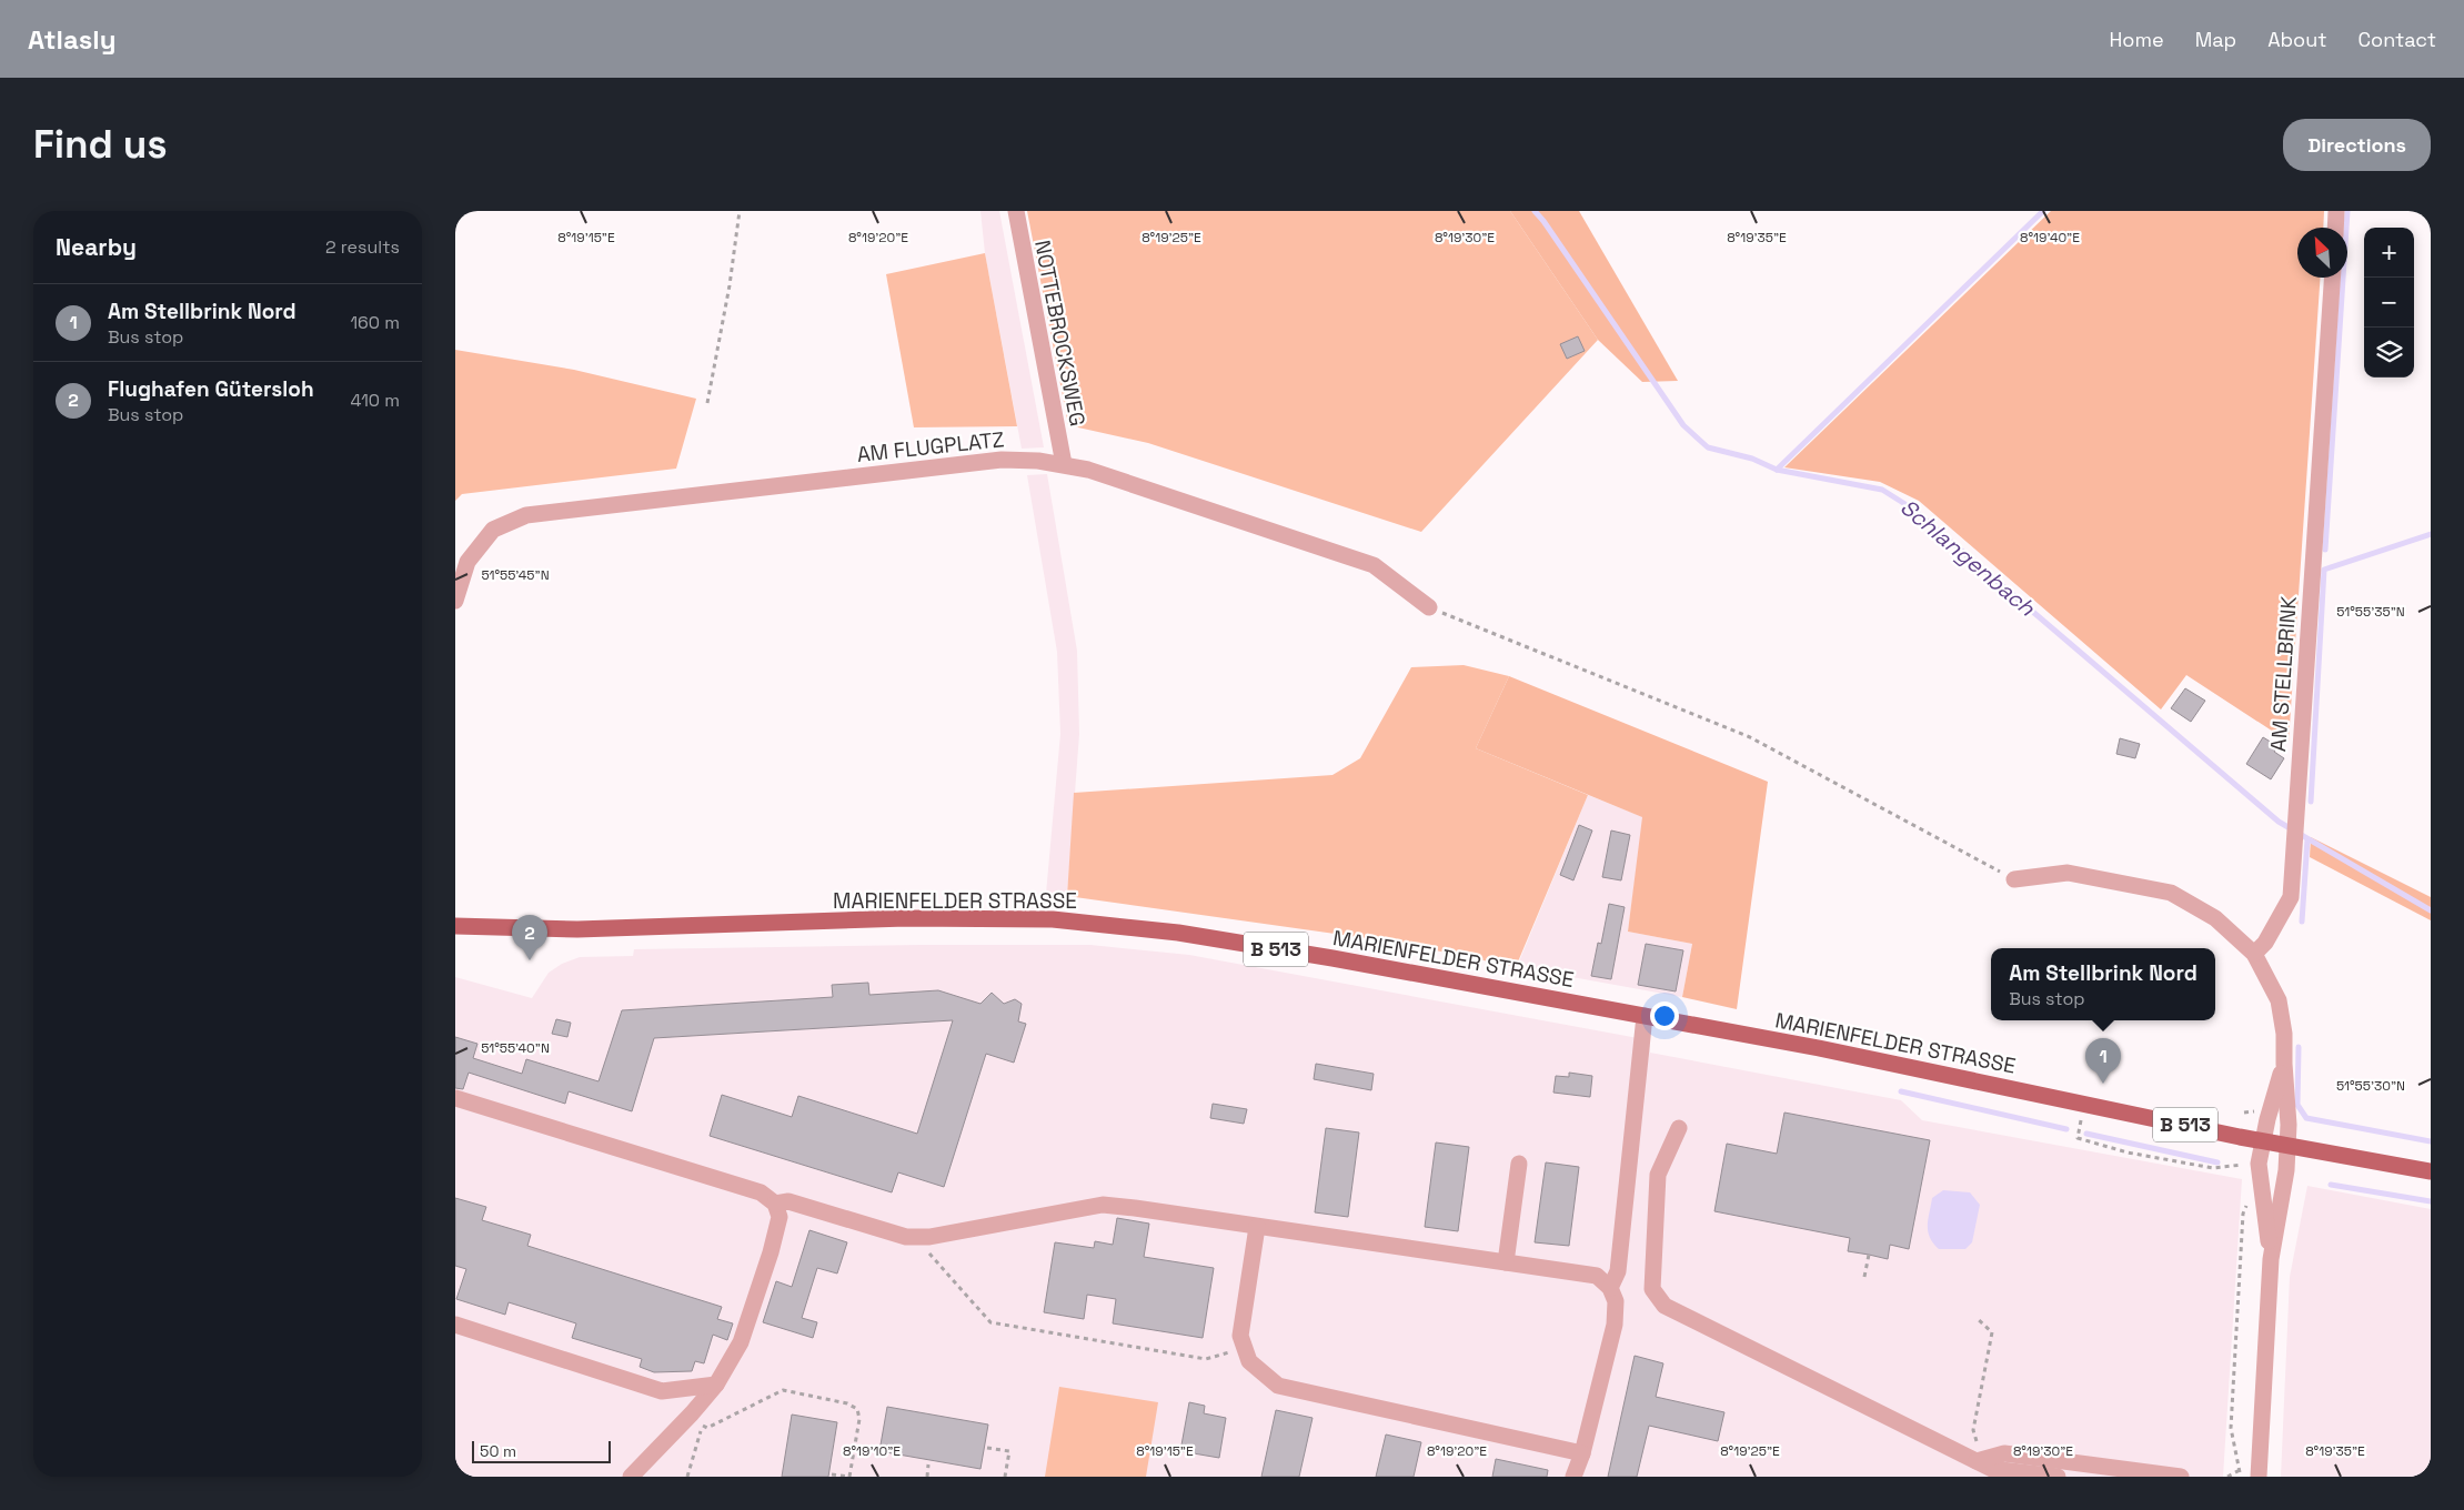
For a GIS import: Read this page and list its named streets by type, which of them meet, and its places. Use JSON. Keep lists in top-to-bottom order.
{
  "streets": {
    "main road": ["MARIENFELDER STRASSE", "B 513"],
    "street": ["NOTTEBROCKSWEG", "AM FLUGPLATZ", "AM STELLBRINK"]
  },
  "crossings": [
    ["NOTTEBROCKSWEG", "AM FLUGPLATZ"]
  ],
  "water": ["Schlangenbach"],
  "scale_bar": "50 m",
  "north": "top left",
  "page": {
    "header": "Atlasly",
    "nav": [
      "Home",
      "Map",
      "About",
      "Contact"
    ],
    "buttons": "Directions",
    "title": "Find us",
    "heading": ["Nearby", "2 results"],
    "map_buttons": ["+", "−"],
    "list": [
      {
        "mark": "1",
        "name": "Am Stellbrink Nord",
        "note": "Bus stop",
        "value": "160 m"
      },
      {
        "mark": "2",
        "name": "Flughafen Gütersloh",
        "note": "Bus stop",
        "value": "410 m"
      }
    ],
    "pins": ["2", "1"],
    "popup": ["Am Stellbrink Nord", "Bus stop"],
    "scale": "50 m"
  },
  "coordinates": [
    "8°19'15\"E",
    "8°19'20\"E",
    "8°19'25\"E",
    "8°19'30\"E",
    "8°19'35\"E",
    "8°19'40\"E",
    "51°55'45\"N",
    "51°55'35\"N",
    "51°55'40\"N",
    "51°55'30\"N",
    "8°19'10\"E"
  ]
}
